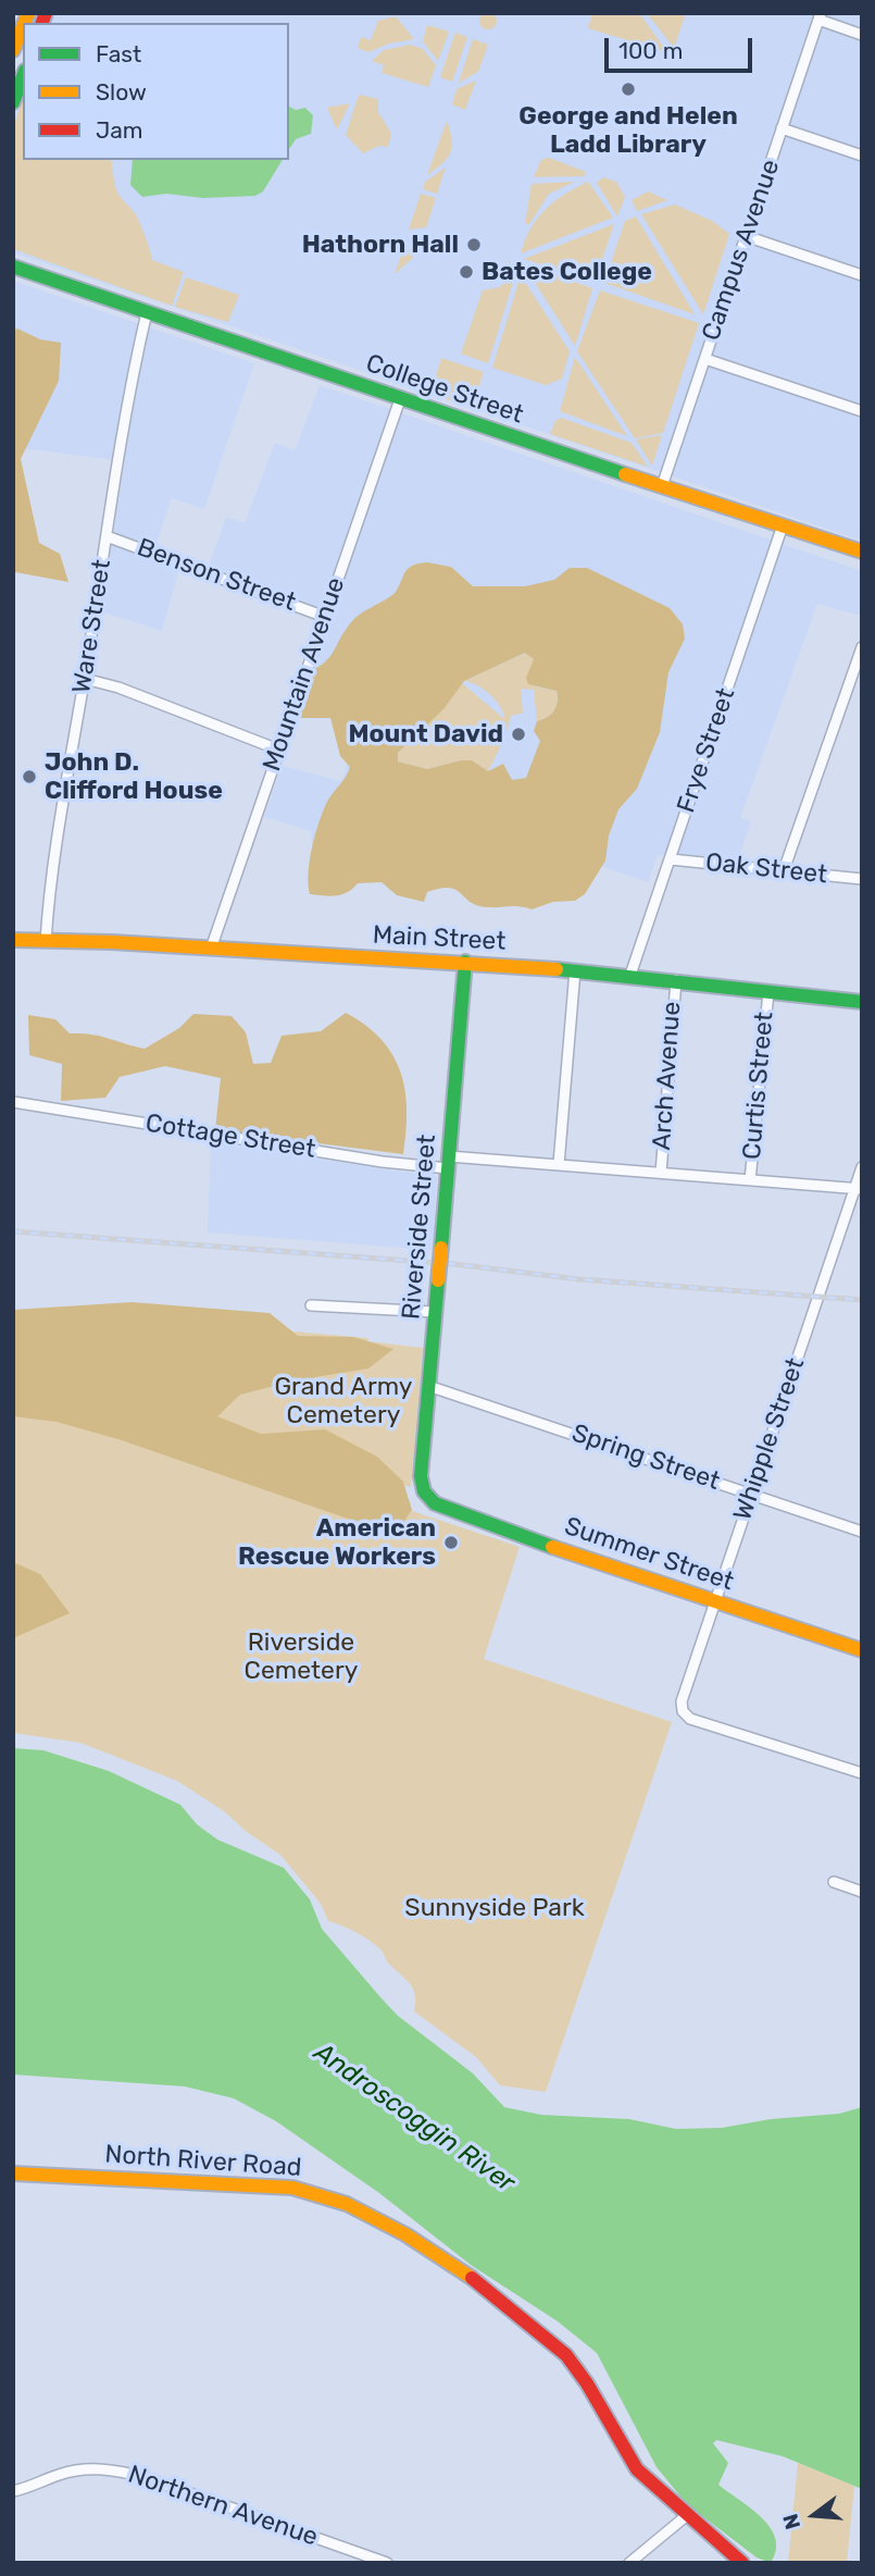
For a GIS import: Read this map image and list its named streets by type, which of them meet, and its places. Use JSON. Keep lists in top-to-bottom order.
{
  "streets": {
    "main road": [
      "College Street",
      "Main Street",
      "Riverside Street",
      "Summer Street",
      "North River Road"
    ],
    "street": [
      "Campus Avenue",
      "Benson Street",
      "Ware Street",
      "Mountain Avenue",
      "Frye Street",
      "Oak Street",
      "Arch Avenue",
      "Curtis Street",
      "Cottage Street",
      "Whipple Street",
      "Spring Street",
      "Northern Avenue"
    ]
  },
  "crossings": [
    ["Campus Avenue", "College Street"],
    ["College Street", "Ware Street"],
    ["College Street", "Mountain Avenue"],
    ["College Street", "Frye Street"],
    ["Benson Street", "Ware Street"],
    ["Benson Street", "Mountain Avenue"],
    ["Ware Street", "Main Street"],
    ["Mountain Avenue", "Main Street"],
    ["Frye Street", "Oak Street"],
    ["Frye Street", "Main Street"],
    ["Main Street", "Arch Avenue"],
    ["Main Street", "Curtis Street"],
    ["Main Street", "Riverside Street"],
    ["Arch Avenue", "Cottage Street"],
    ["Curtis Street", "Cottage Street"],
    ["Cottage Street", "Riverside Street"],
    ["Cottage Street", "Whipple Street"],
    ["Riverside Street", "Spring Street"],
    ["Riverside Street", "Summer Street"],
    ["Whipple Street", "Spring Street"],
    ["Whipple Street", "Summer Street"]
  ],
  "water": ["Androscoggin River"],
  "parks": ["Grand Army Cemetery", "Riverside Cemetery", "Sunnyside Park"],
  "places": [
    "George and Helen Ladd Library",
    "Hathorn Hall",
    "Bates College",
    "Mount David",
    "John D. Clifford House",
    "American Rescue Workers"
  ],
  "legend": ["Fast", "Slow", "Jam"],
  "scale_bar": "100 m",
  "north": "left"
}
